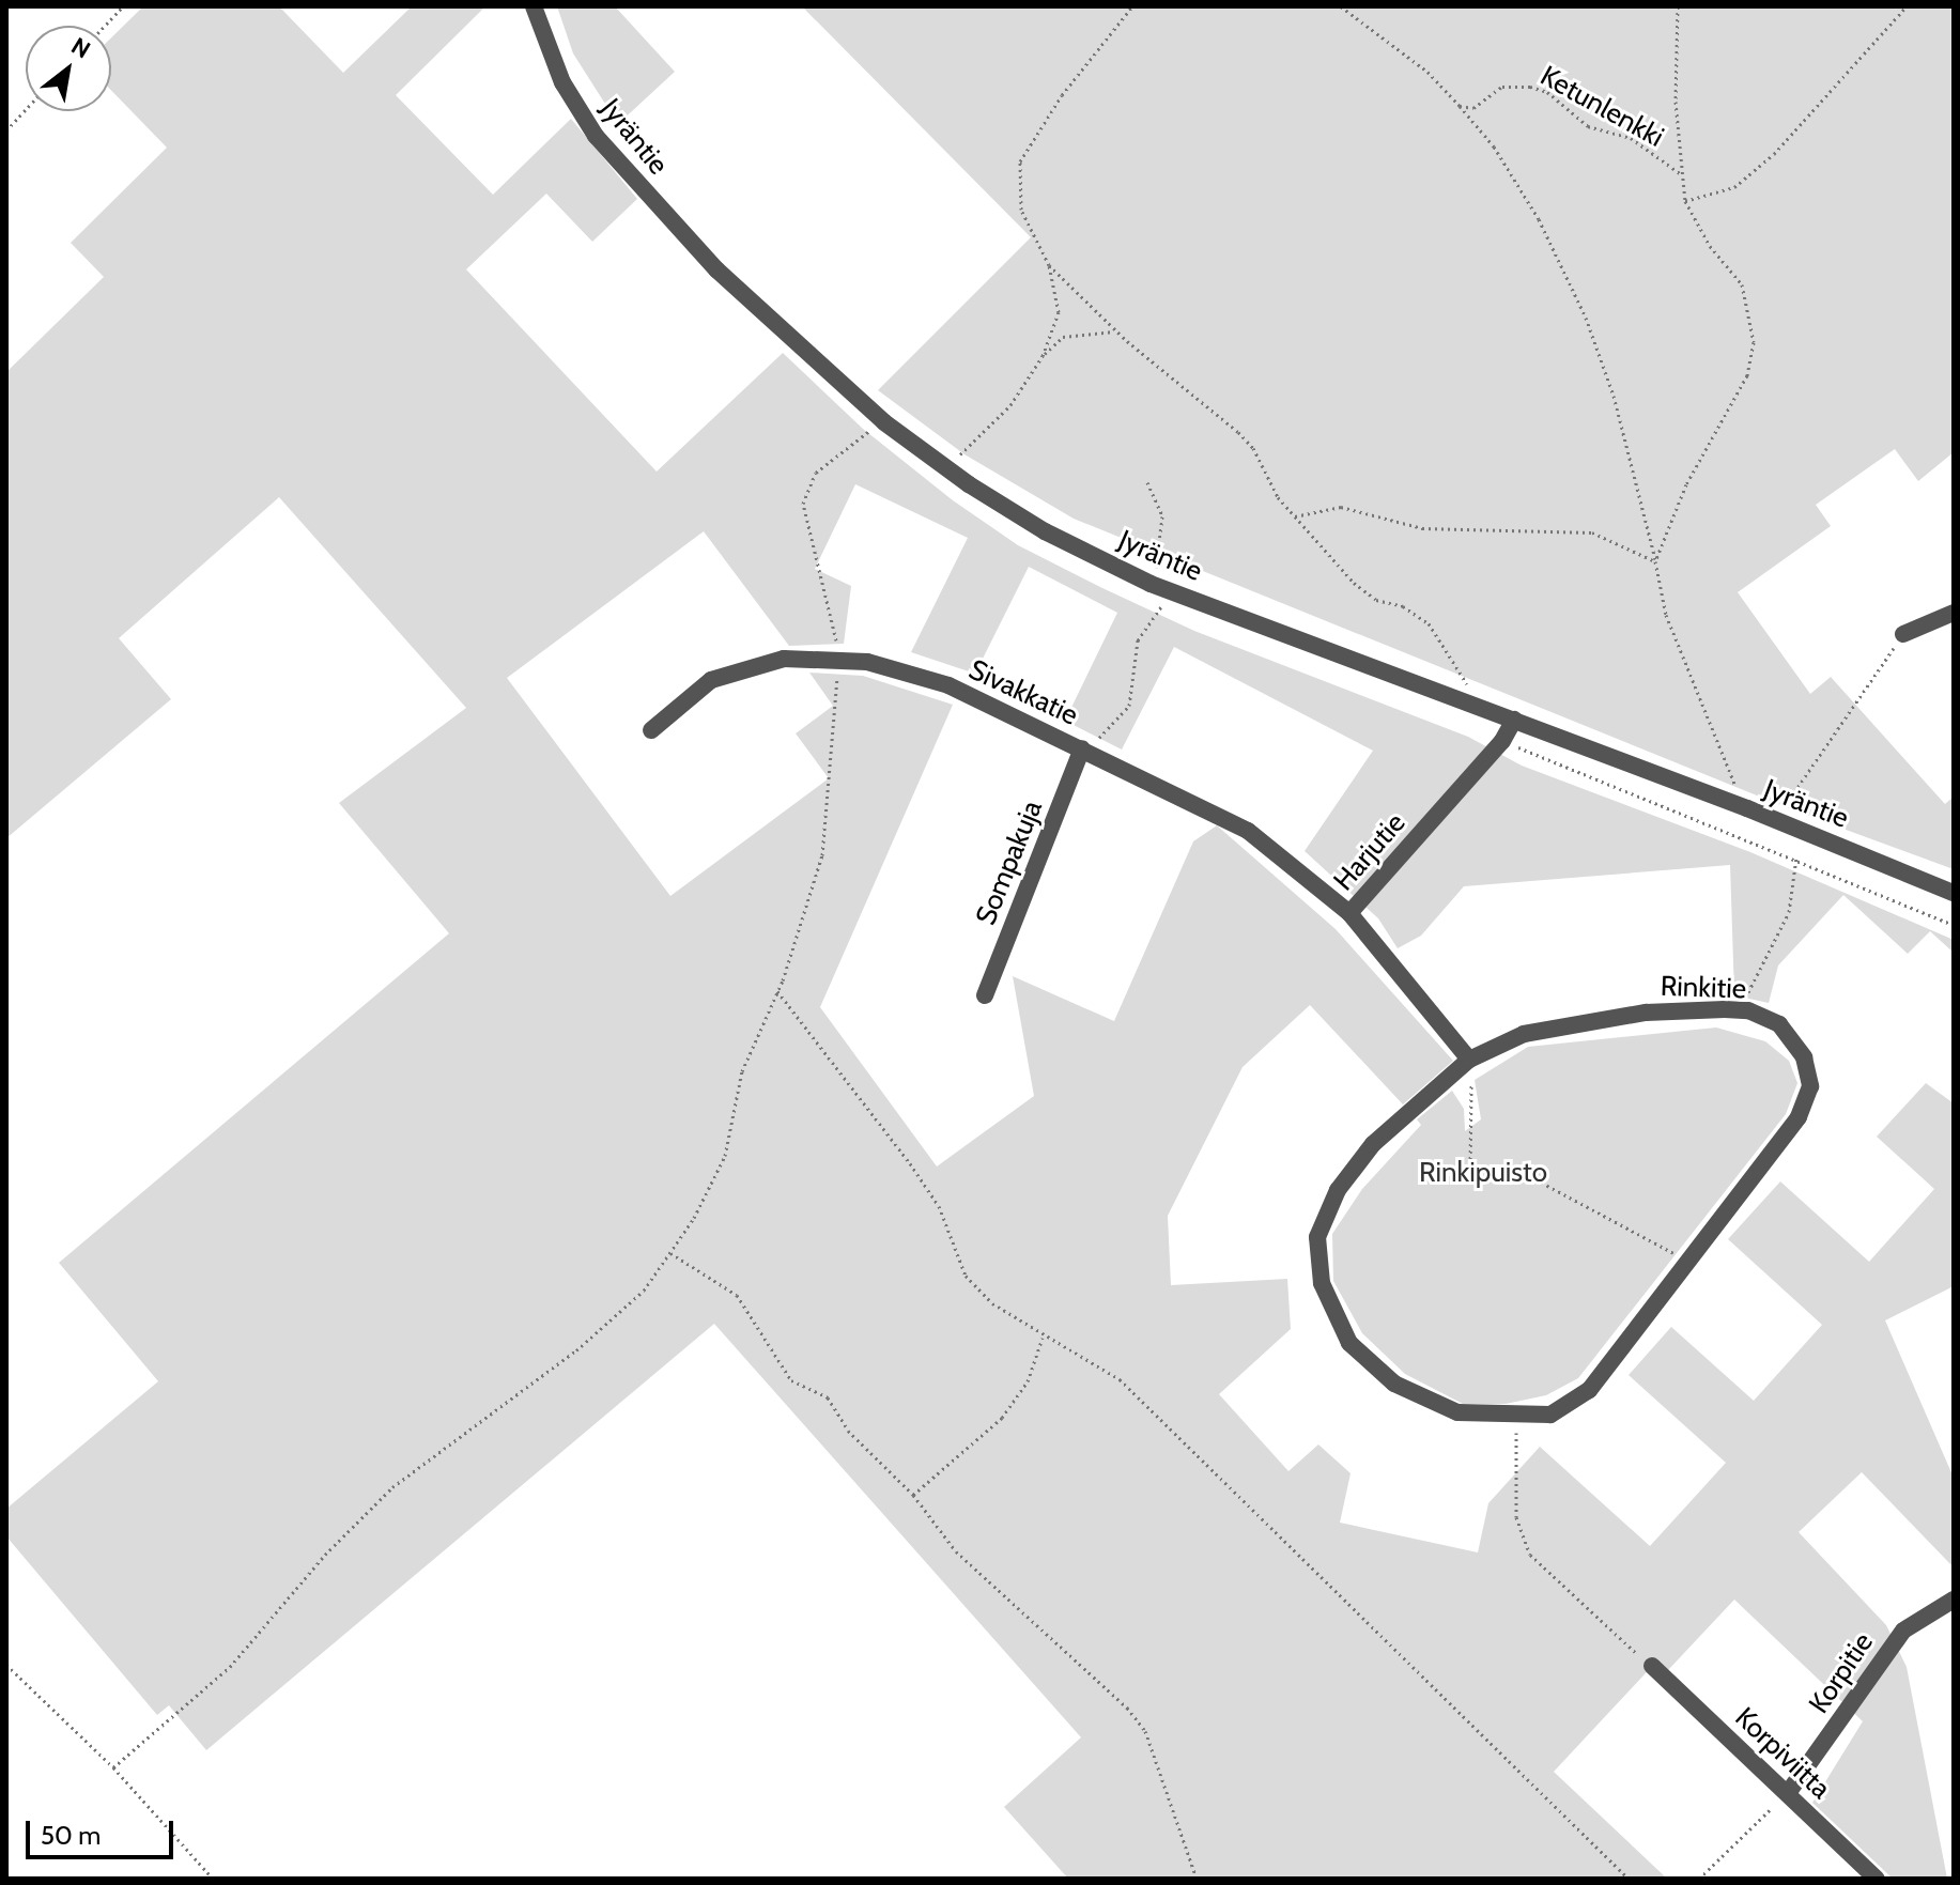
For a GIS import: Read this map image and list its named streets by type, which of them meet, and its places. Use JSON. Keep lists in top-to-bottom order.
{
  "streets": {
    "street": [
      "Jyräntie",
      "Sivakkatie",
      "Harjutie",
      "Sompakuja",
      "Rinkitie",
      "Korpitie",
      "Korpiviitta"
    ],
    "path": ["Ketunlenkki"]
  },
  "crossings": [
    ["Jyräntie", "Harjutie"],
    ["Sivakkatie", "Harjutie"],
    ["Sivakkatie", "Sompakuja"],
    ["Harjutie", "Rinkitie"],
    ["Korpitie", "Korpiviitta"]
  ],
  "parks": ["Rinkipuisto"],
  "scale_bar": "50 m",
  "north": "top right"
}
